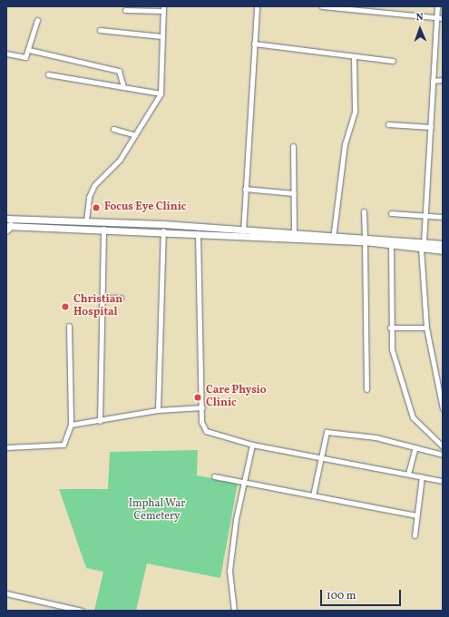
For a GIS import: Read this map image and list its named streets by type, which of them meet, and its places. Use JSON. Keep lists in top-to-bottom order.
{
  "parks": ["Imphal War Cemetery"],
  "places": ["Focus Eye Clinic", "Christian Hospital", "Care Physio Clinic"],
  "scale_bar": "100 m",
  "north": "top"
}
